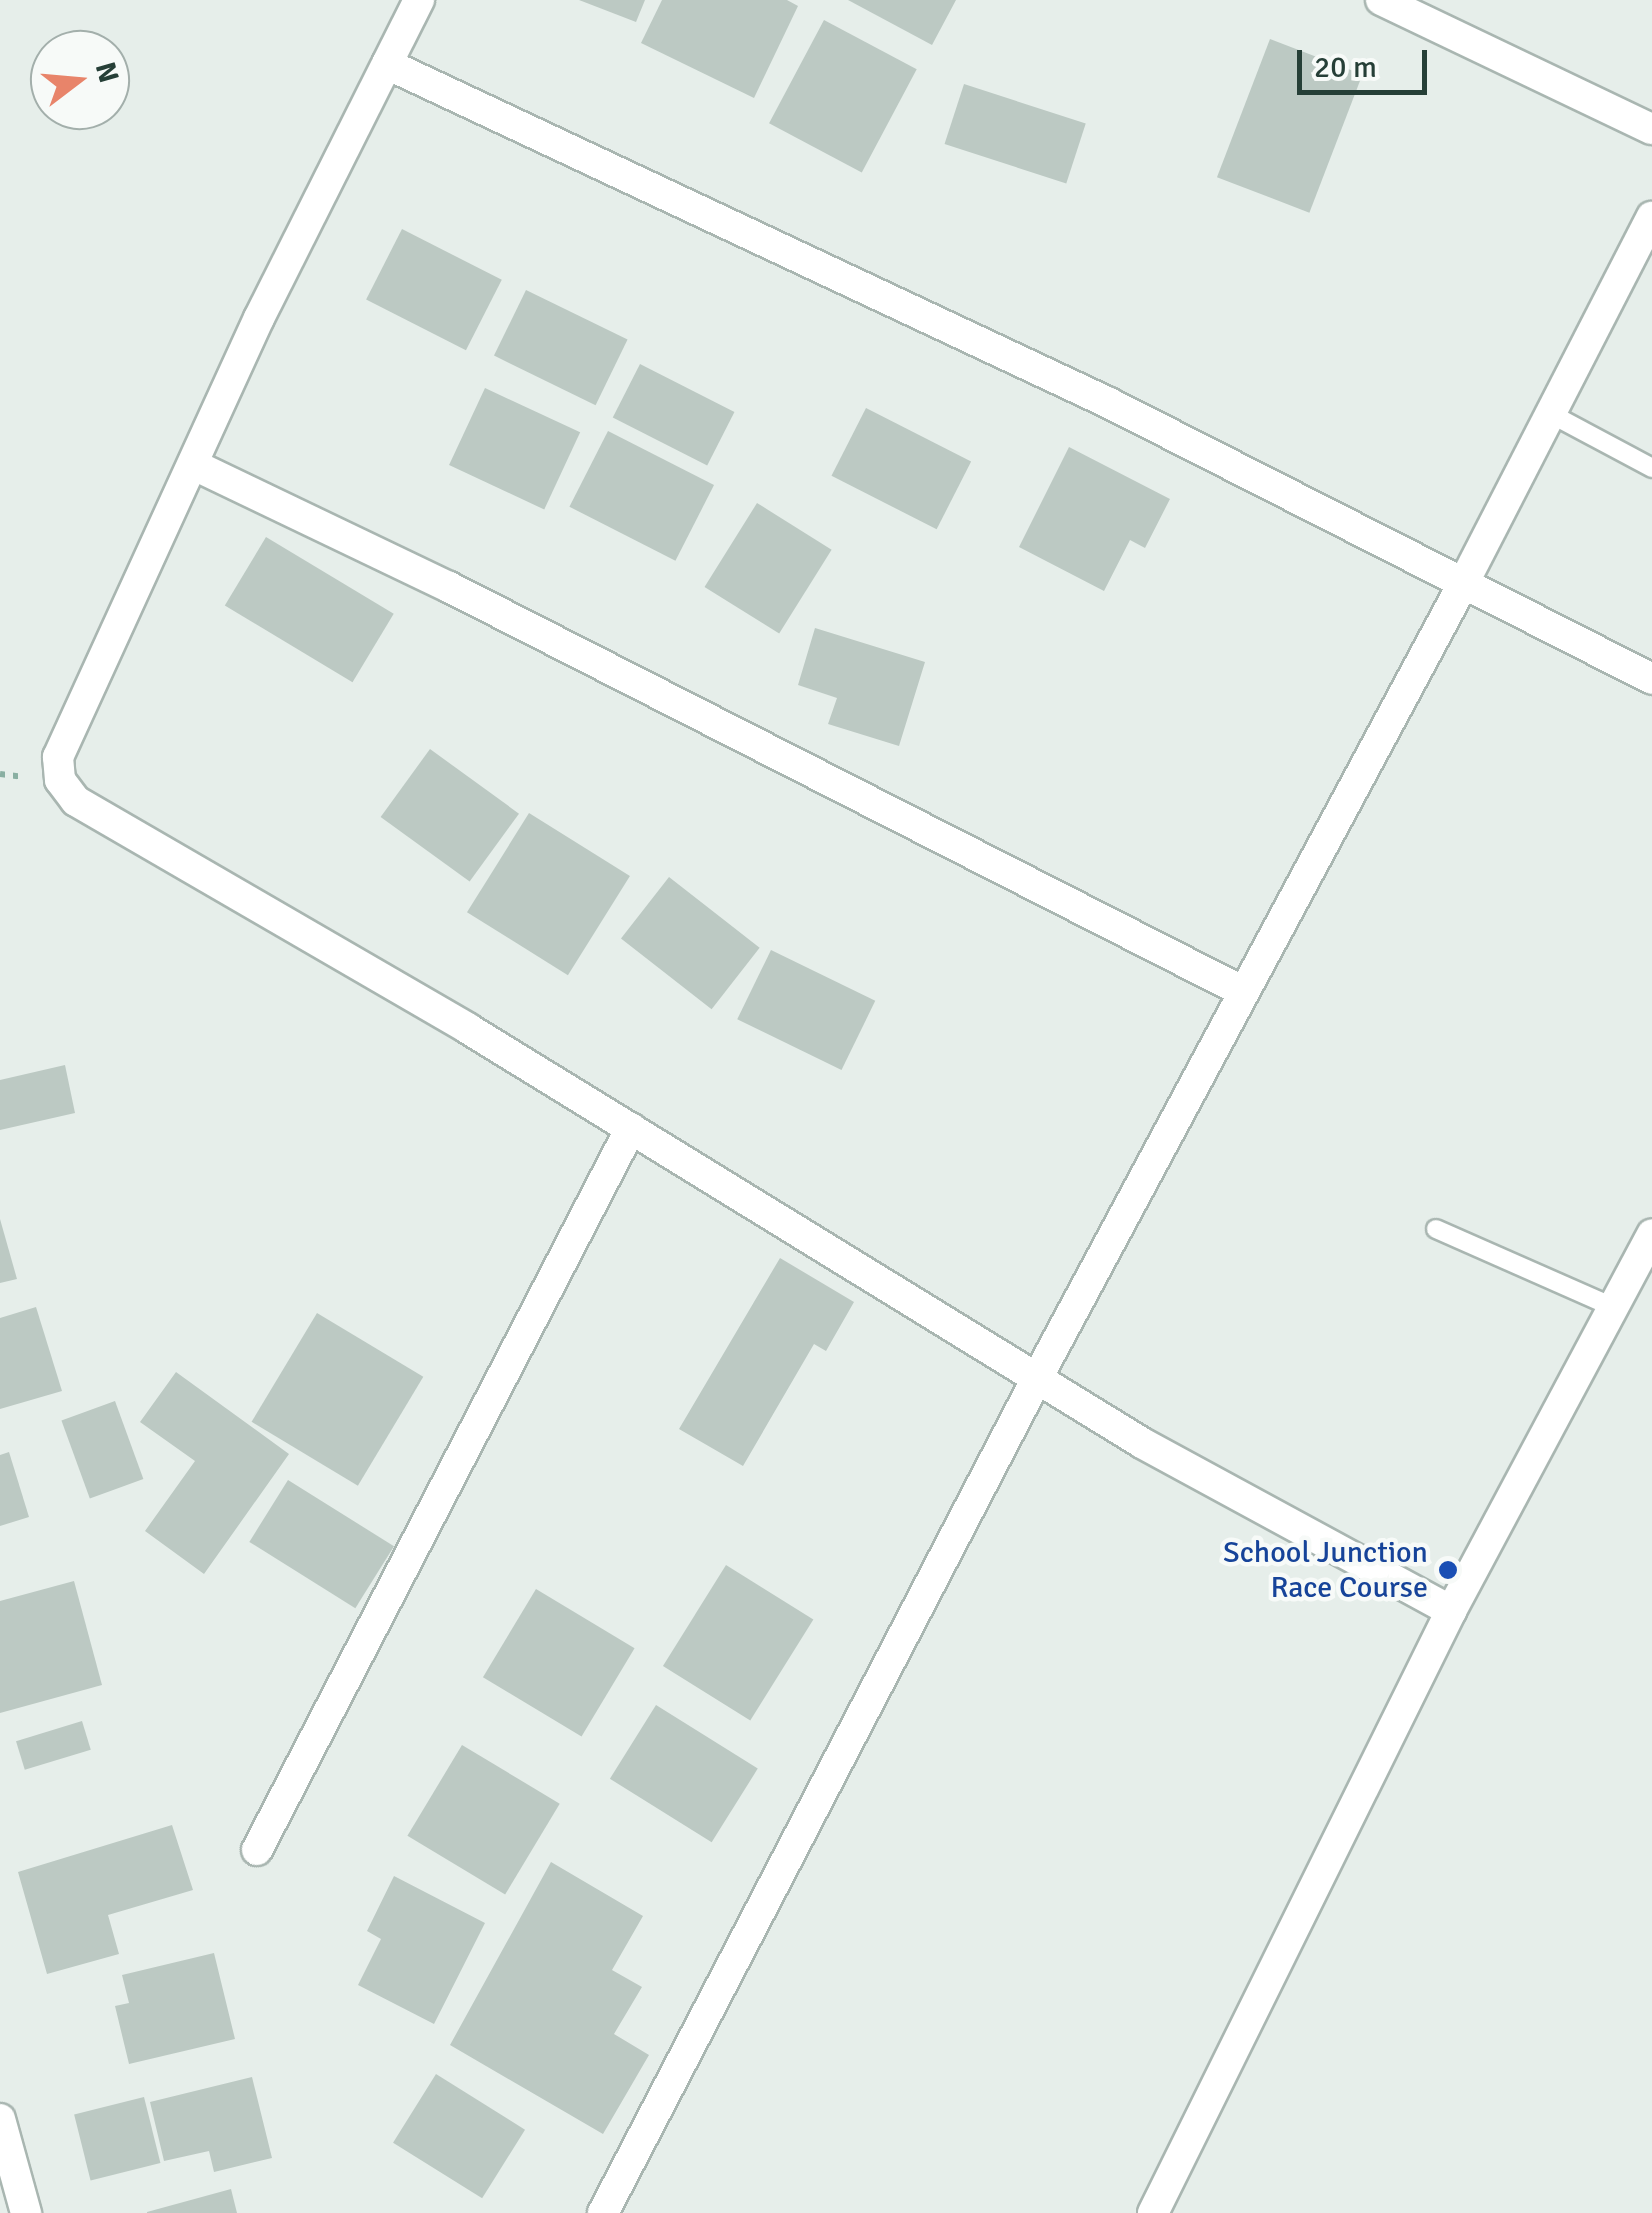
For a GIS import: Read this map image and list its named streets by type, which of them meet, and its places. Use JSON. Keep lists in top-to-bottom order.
{
  "places": ["School Junction Race Course"],
  "scale_bar": "20 m",
  "north": "right"
}
